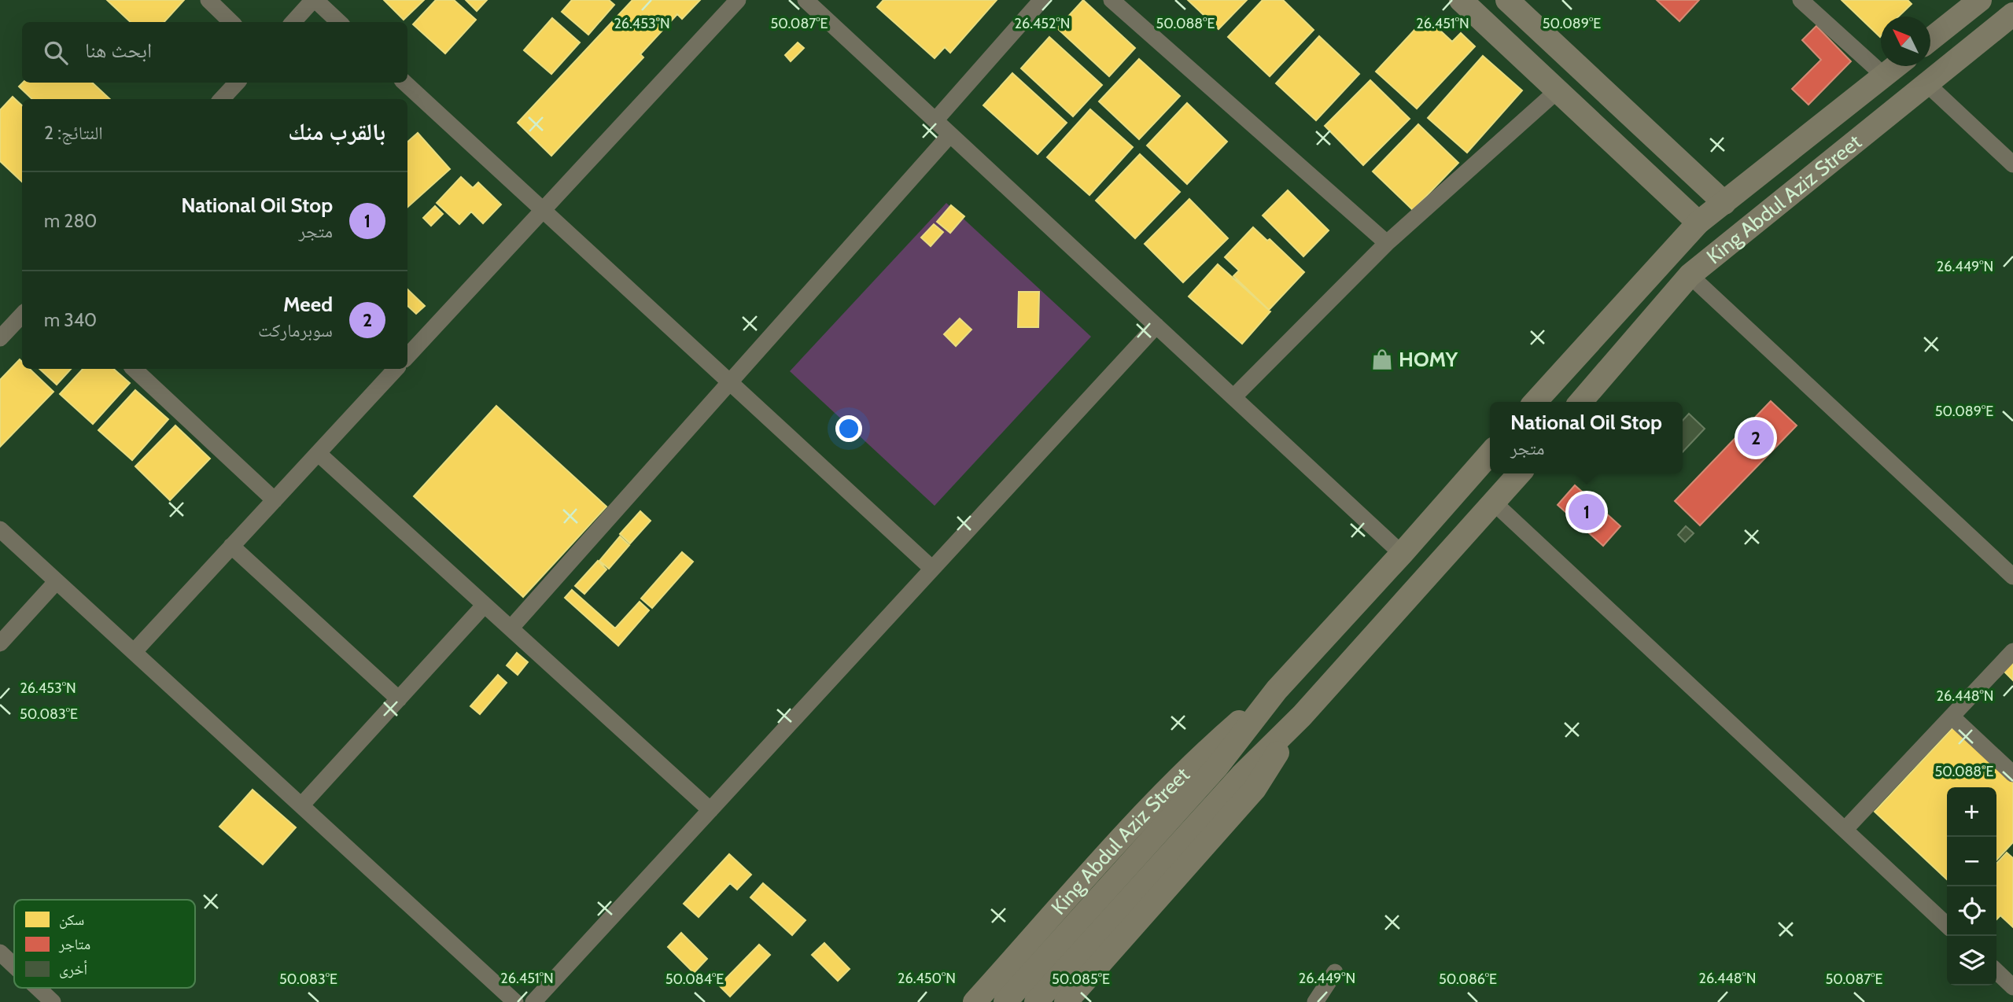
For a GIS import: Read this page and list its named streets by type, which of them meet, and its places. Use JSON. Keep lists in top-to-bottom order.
{
  "streets": {
    "street": ["King Abdul Aziz Street"]
  },
  "places": {
    "shop": ["HOMY"]
  },
  "legend": ["سكن", "متاجر", "أخرى"],
  "north": "top left",
  "page": {
    "search": "ابحث هنا",
    "heading": ["بالقرب منك", "النتائج: 2"],
    "list": [
      {
        "mark": "1",
        "name": "National Oil Stop",
        "note": "متجر",
        "value": "280 m"
      },
      {
        "mark": "2",
        "name": "Meed",
        "note": "سوبرماركت",
        "value": "340 m"
      }
    ],
    "popup": ["National Oil Stop", "متجر"],
    "pins": ["2", "1"],
    "map_buttons": ["+", "−"]
  },
  "coordinates": [
    "50.087°E",
    "50.088°E",
    "50.089°E",
    "26.453°N",
    "26.452°N",
    "26.451°N",
    "26.449°N",
    "26.448°N",
    "50.083°E",
    "26.450°N",
    "50.084°E",
    "50.085°E",
    "50.086°E"
  ]
}
